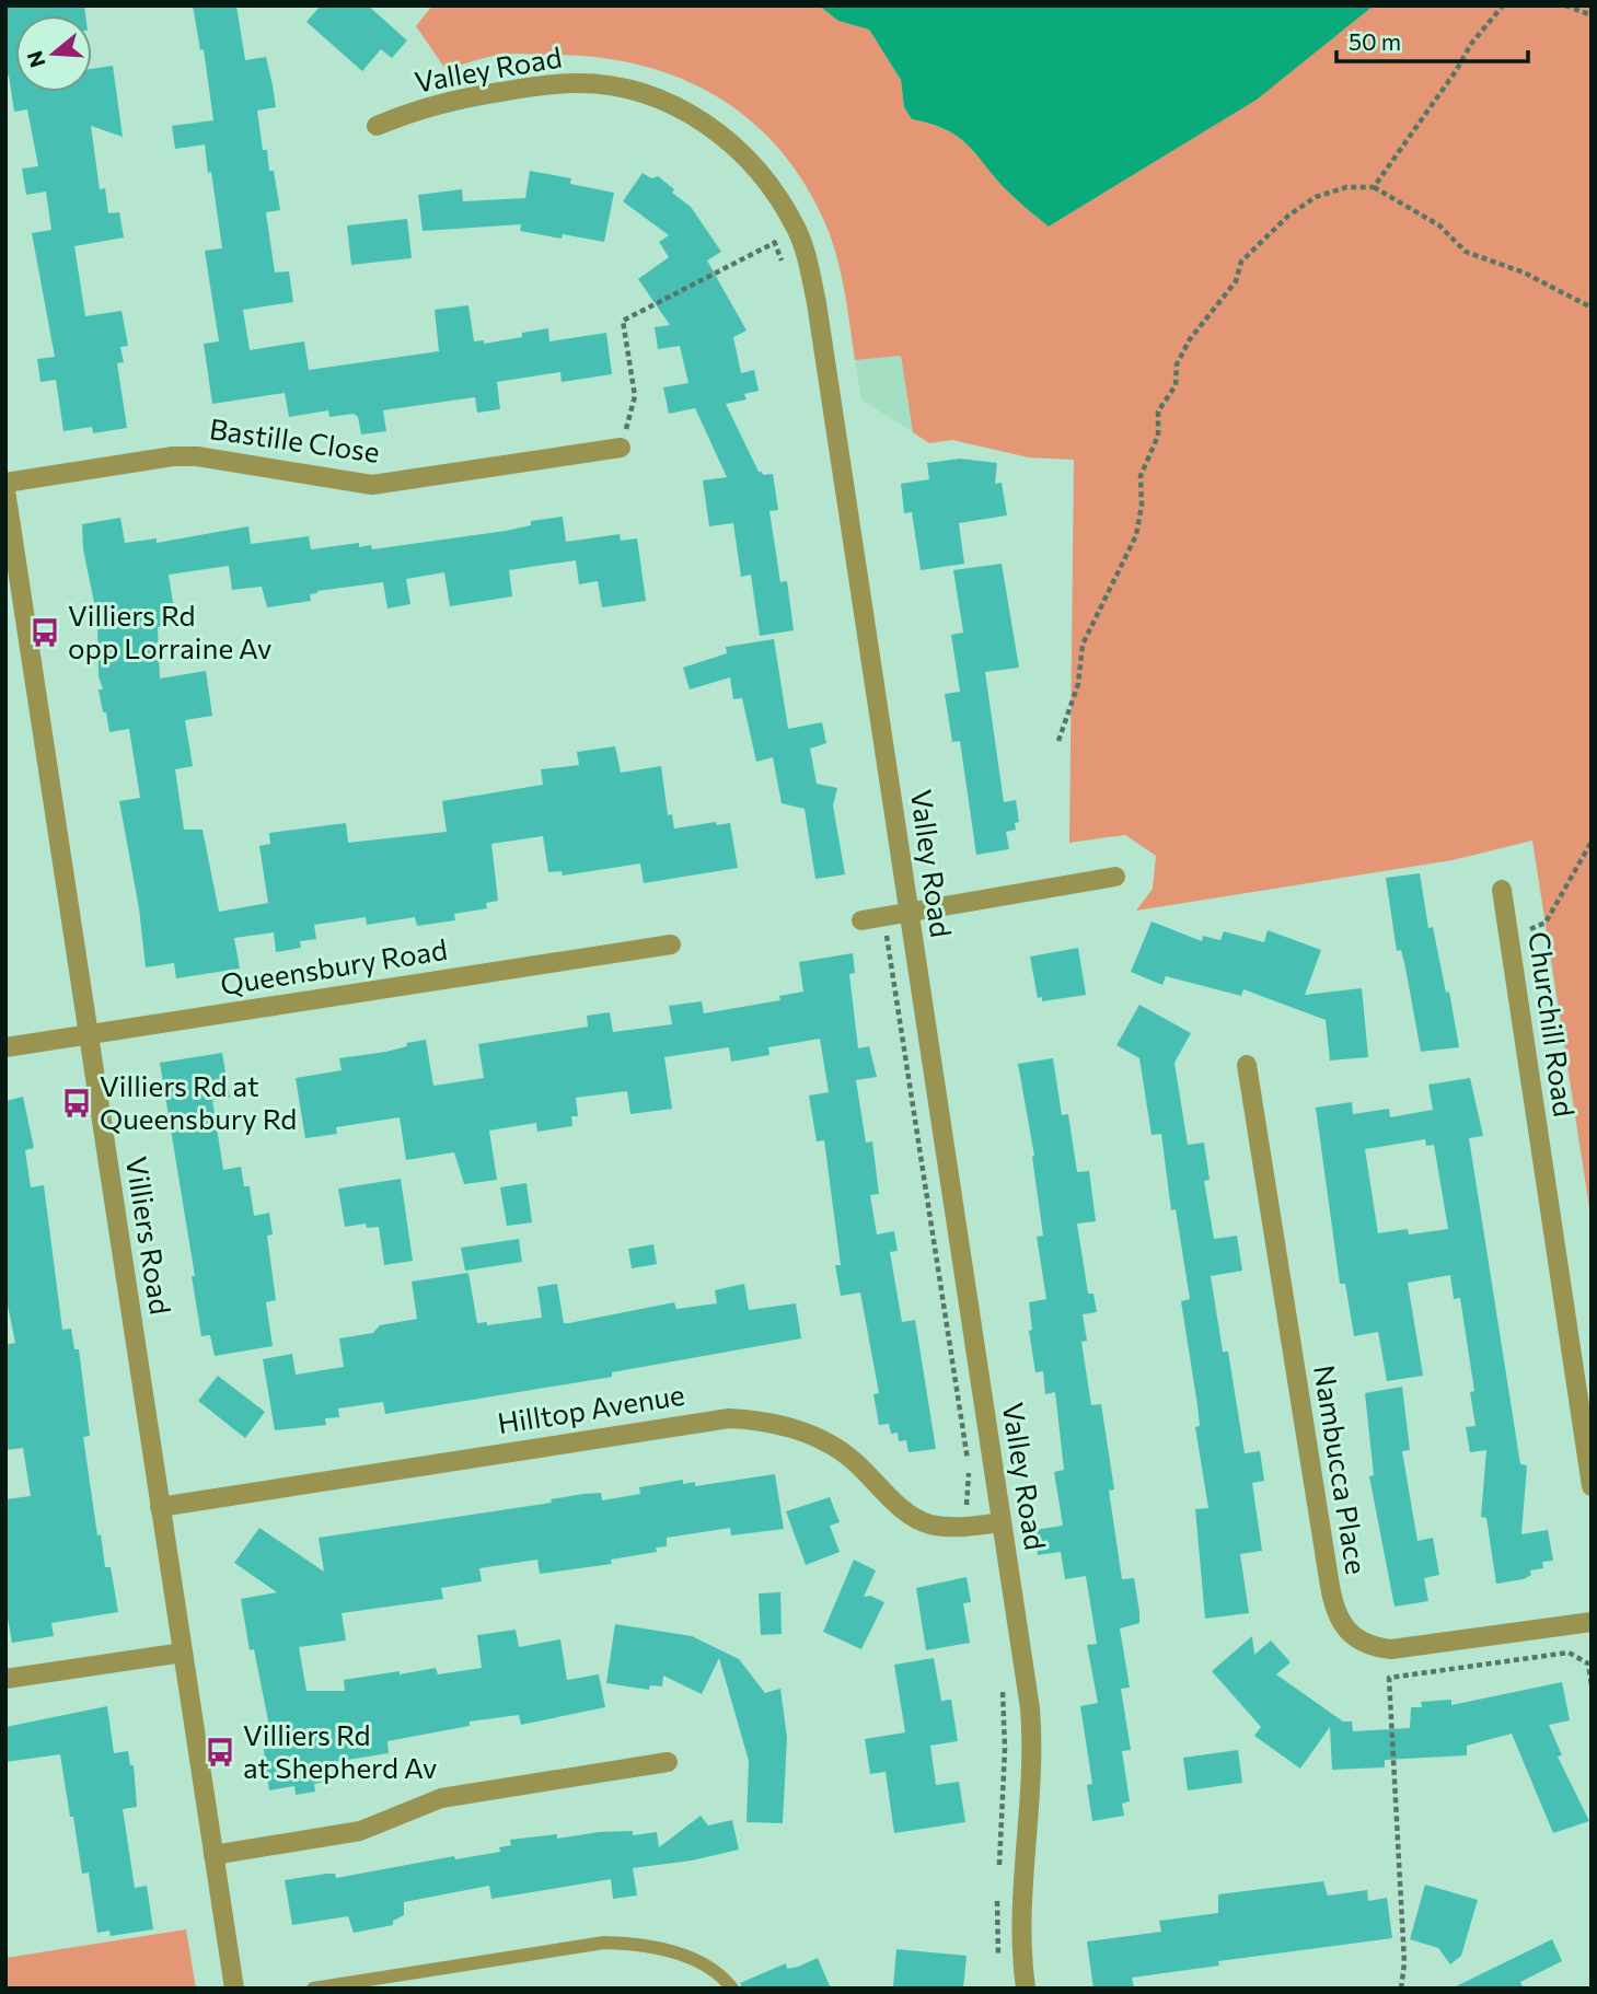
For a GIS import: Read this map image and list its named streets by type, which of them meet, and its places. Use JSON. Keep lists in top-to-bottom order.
{
  "streets": {
    "street": [
      "Valley Road",
      "Bastille Close",
      "Queensbury Road",
      "Churchill Road",
      "Villiers Road",
      "Hilltop Avenue",
      "Nambucca Place"
    ]
  },
  "crossings": [
    ["Valley Road", "Hilltop Avenue"],
    ["Queensbury Road", "Villiers Road"],
    ["Villiers Road", "Hilltop Avenue"]
  ],
  "places": {
    "bus stop": ["Villiers Rd opp Lorraine Av", "Villiers Rd at Queensbury Rd", "Villiers Rd at Shepherd Av"]
  },
  "scale_bar": "50 m",
  "north": "left"
}
